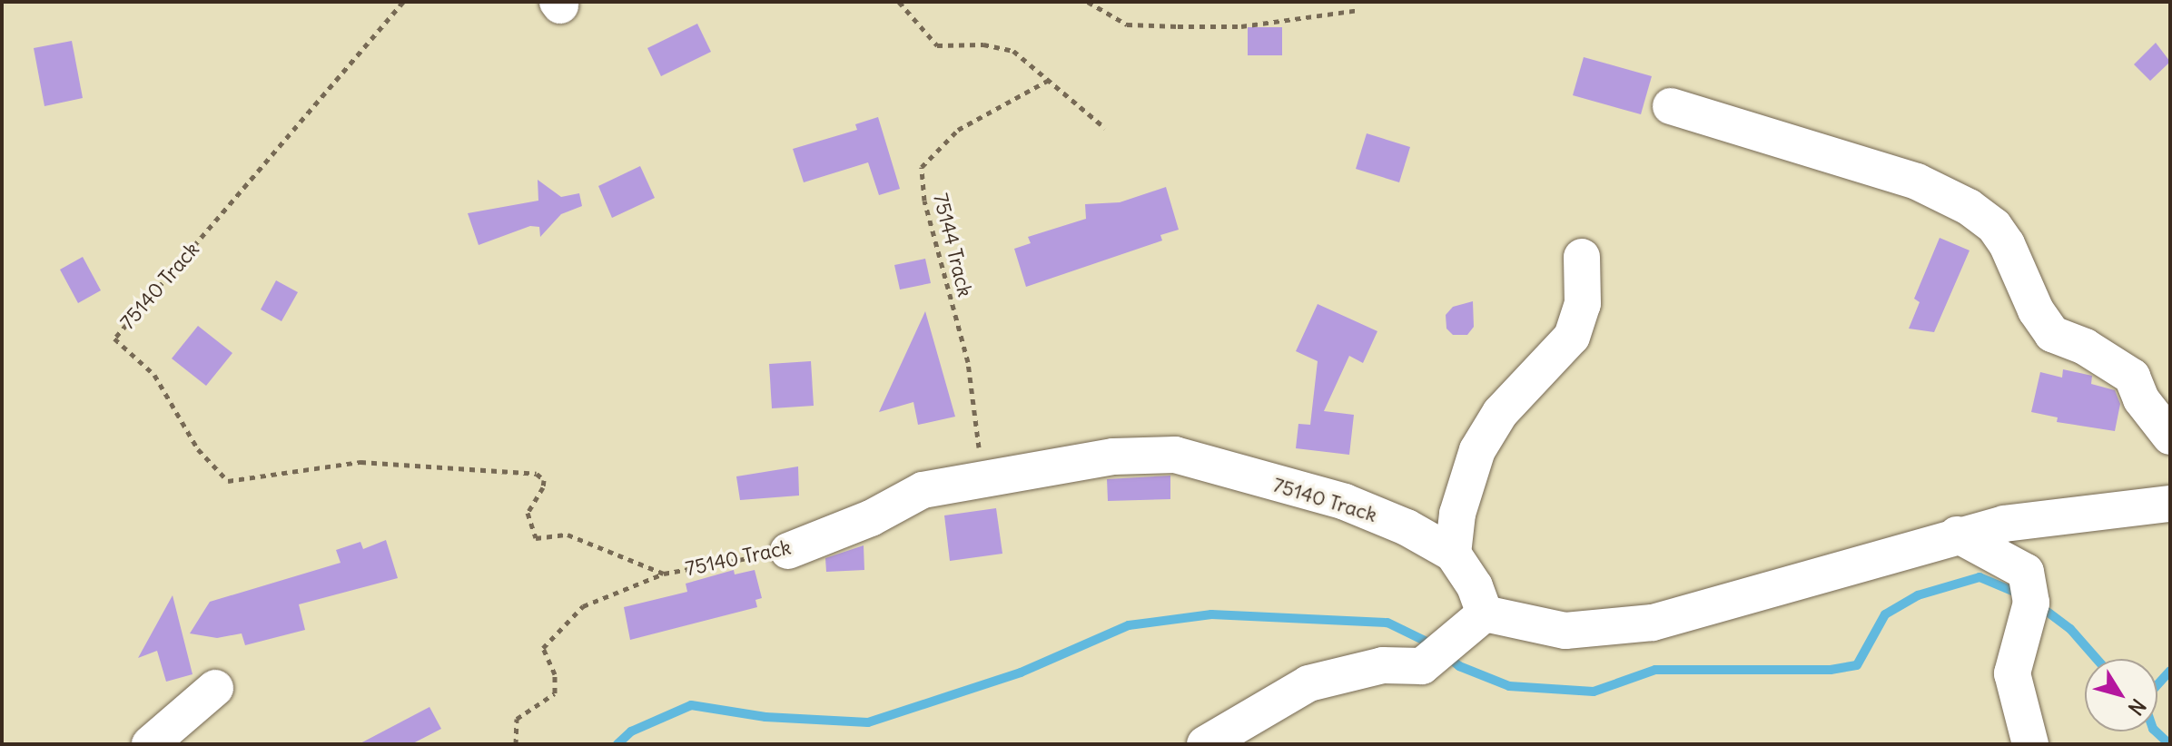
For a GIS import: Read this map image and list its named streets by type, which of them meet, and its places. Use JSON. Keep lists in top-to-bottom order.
{
  "streets": {
    "street": ["75140 Track"],
    "path": ["75144 Track"]
  },
  "crossings": [
    ["75144 Track", "75140 Track"]
  ],
  "north": "bottom right"
}
